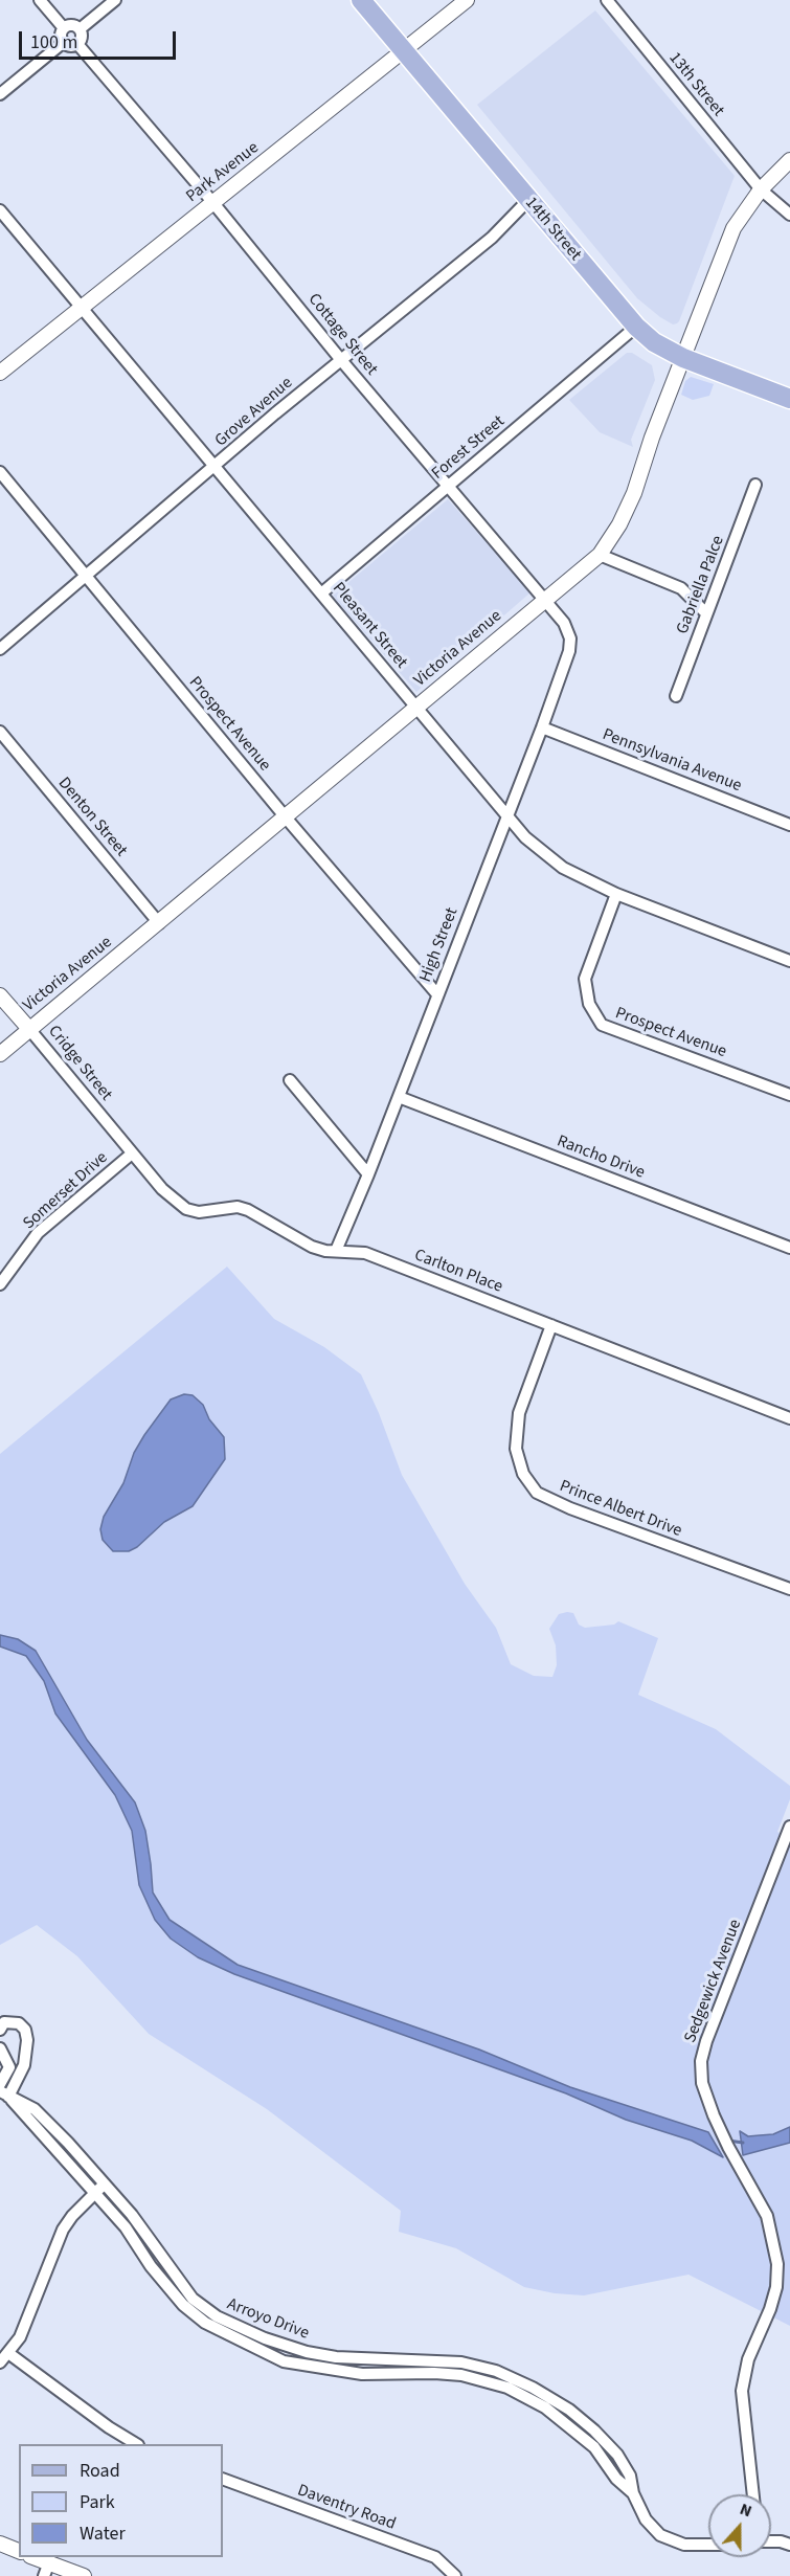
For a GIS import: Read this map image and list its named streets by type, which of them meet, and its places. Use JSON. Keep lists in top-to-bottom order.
{
  "streets": {
    "main road": ["14th Street"],
    "street": [
      "13th Street",
      "Park Avenue",
      "Cottage Street",
      "Grove Avenue",
      "Forest Street",
      "Gabriella Palce",
      "Pleasant Street",
      "Victoria Avenue",
      "Prospect Avenue",
      "Pennsylvania Avenue",
      "Denton Street",
      "High Street",
      "Cridge Street",
      "Rancho Drive",
      "Somerset Drive",
      "Carlton Place",
      "Prince Albert Drive",
      "Sedgewick Avenue",
      "Arroyo Drive",
      "Daventry Road"
    ]
  },
  "crossings": [
    ["13th Street", "Victoria Avenue"],
    ["Park Avenue", "14th Street"],
    ["Park Avenue", "Cottage Street"],
    ["Park Avenue", "Pleasant Street"],
    ["14th Street", "Grove Avenue"],
    ["14th Street", "Forest Street"],
    ["14th Street", "Victoria Avenue"],
    ["Cottage Street", "Grove Avenue"],
    ["Cottage Street", "Forest Street"],
    ["Cottage Street", "Victoria Avenue"],
    ["Cottage Street", "High Street"],
    ["Grove Avenue", "Pleasant Street"],
    ["Grove Avenue", "Prospect Avenue"],
    ["Forest Street", "Pleasant Street"],
    ["Pleasant Street", "Victoria Avenue"],
    ["Pleasant Street", "Prospect Avenue"],
    ["Pleasant Street", "High Street"],
    ["Victoria Avenue", "Prospect Avenue"],
    ["Victoria Avenue", "Denton Street"],
    ["Victoria Avenue", "Cridge Street"],
    ["Prospect Avenue", "High Street"],
    ["Pennsylvania Avenue", "High Street"],
    ["High Street", "Rancho Drive"],
    ["High Street", "Carlton Place"],
    ["Cridge Street", "Somerset Drive"],
    ["Cridge Street", "Carlton Place"],
    ["Somerset Drive", "Carlton Place"],
    ["Carlton Place", "Prince Albert Drive"]
  ],
  "legend": ["Road", "Park", "Water"],
  "scale_bar": "100 m",
  "north": "top"
}
